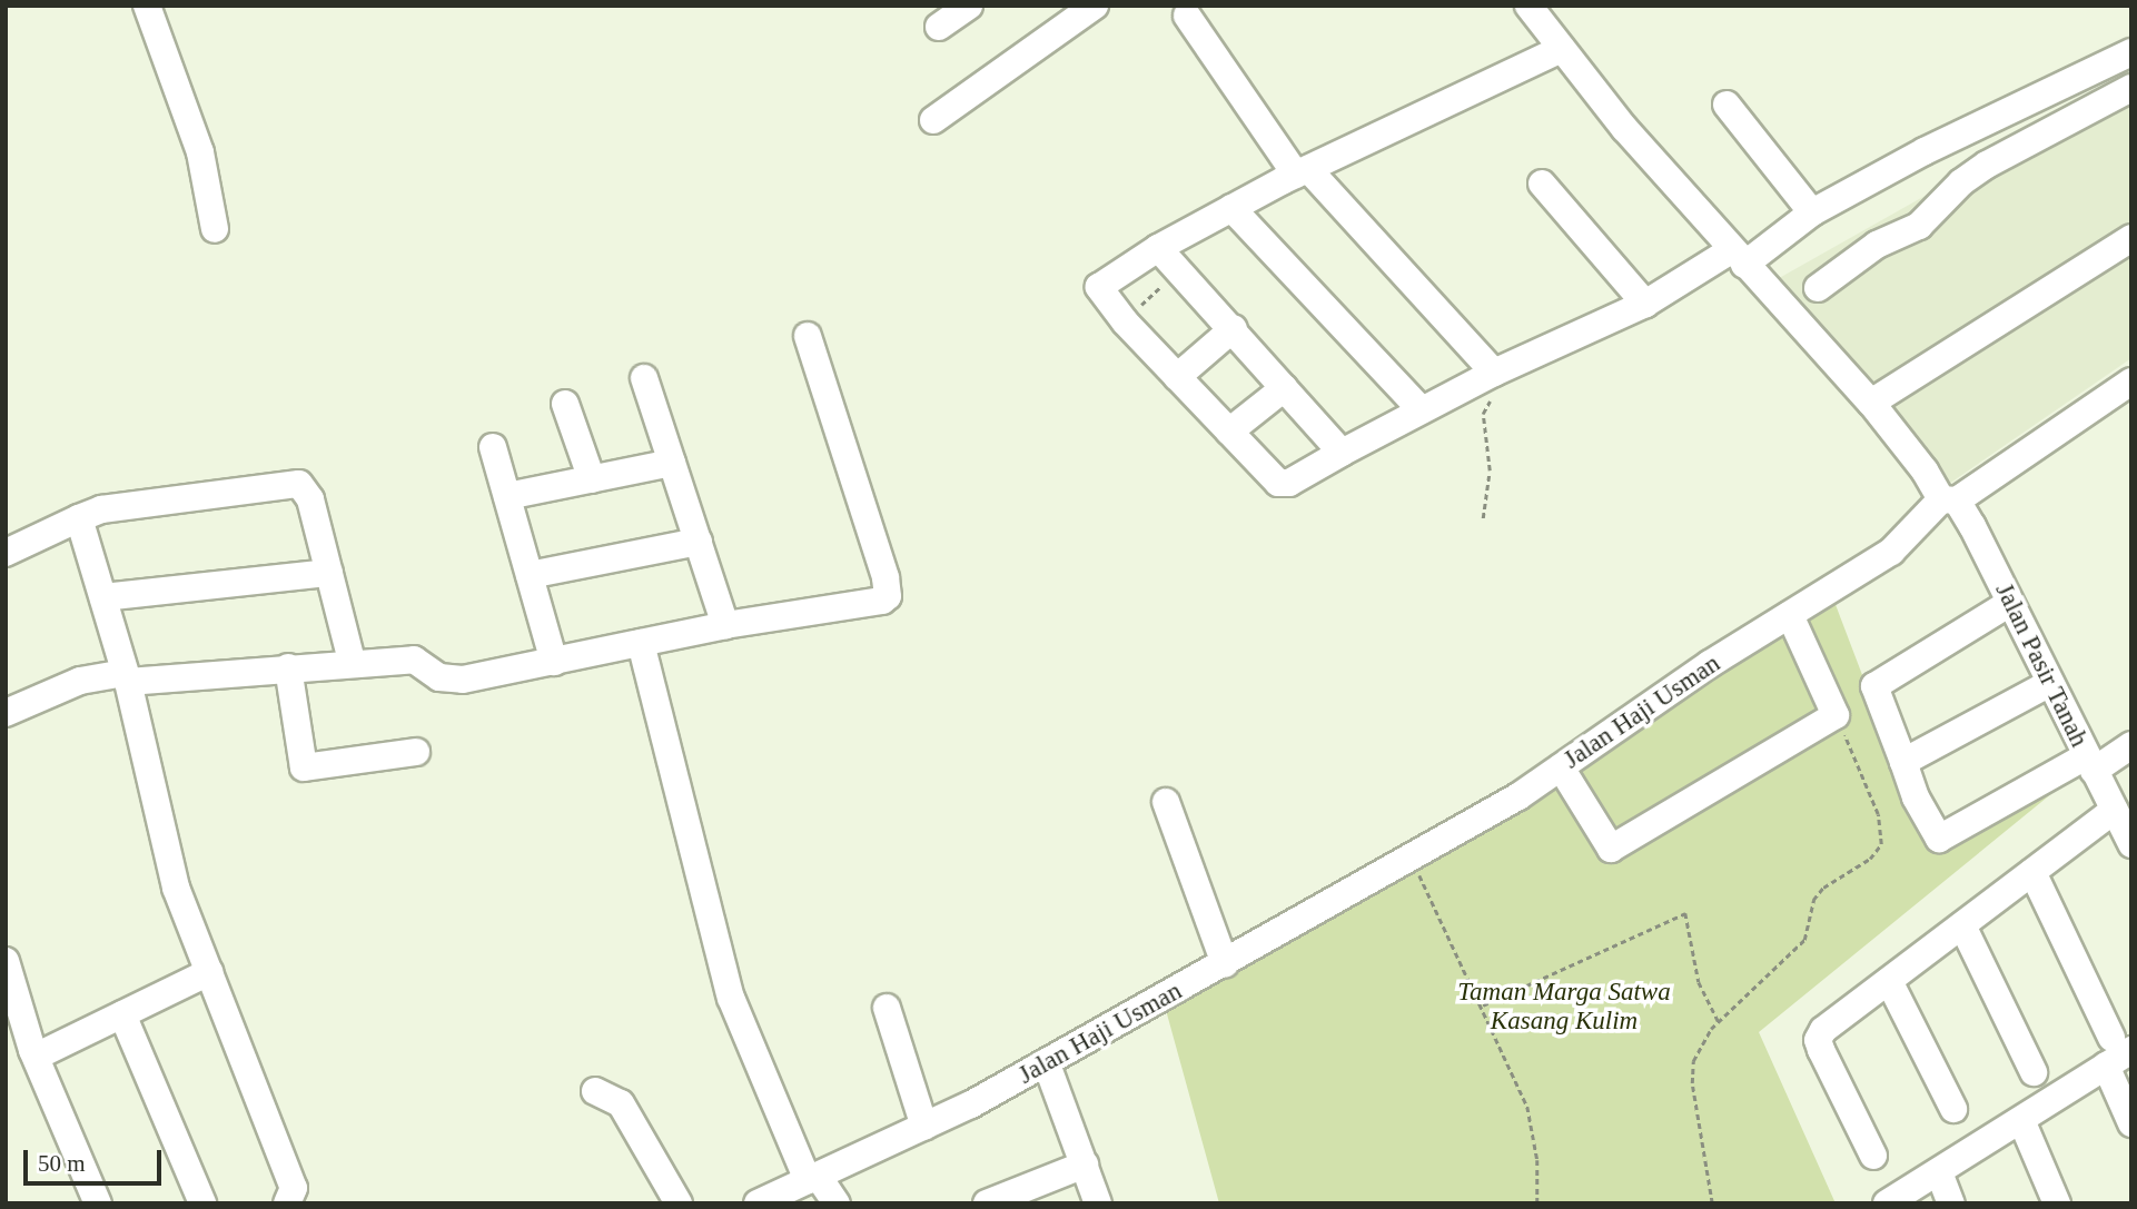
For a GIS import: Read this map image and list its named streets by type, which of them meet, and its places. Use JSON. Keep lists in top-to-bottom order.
{
  "streets": {
    "street": ["Jalan Pasir Tanah", "Jalan Haji Usman"]
  },
  "crossings": [
    ["Jalan Pasir Tanah", "Jalan Haji Usman"]
  ],
  "parks": ["Taman Marga Satwa Kasang Kulim"],
  "scale_bar": "50 m"
}
